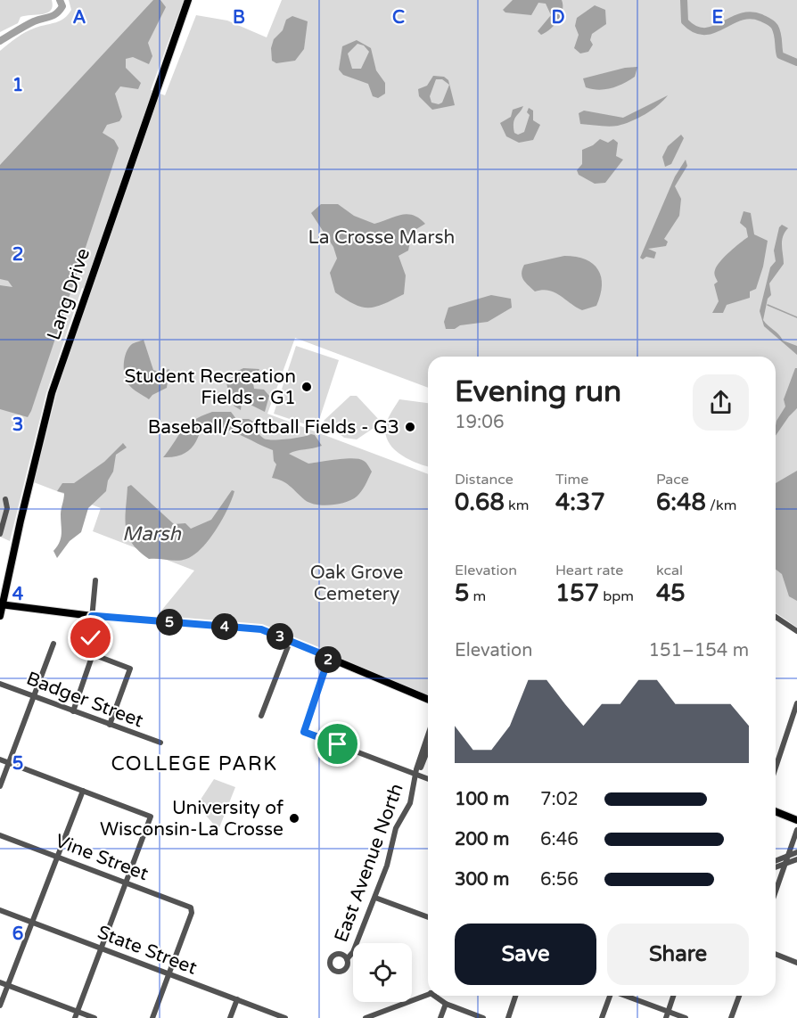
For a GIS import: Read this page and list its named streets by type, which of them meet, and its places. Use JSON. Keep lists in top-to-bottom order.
{
  "streets": {
    "main road": ["Lang Drive"],
    "street": [
      "Badger Street",
      "Vine Street",
      "East Avenue North",
      "State Street"
    ]
  },
  "crossings": [
    ["Vine Street", "State Street"]
  ],
  "districts": ["COLLEGE PARK"],
  "water": ["Marsh"],
  "parks": ["La Crosse Marsh", "Oak Grove Cemetery"],
  "places": ["Student Recreation Fields - G1", "Baseball/Softball Fields - G3", "University of Wisconsin-La Crosse"],
  "page": {
    "heading": ["Evening run", "19:06"],
    "stats": [
      ["Distance", "0.68 km"],
      ["Time", "4:37"],
      ["Pace", "6:48 /km"],
      ["Elevation", "5 m"],
      ["Heart rate", "157 bpm"],
      ["kcal", "45"]
    ],
    "pins": [
      "5",
      "4",
      "3",
      "2"
    ],
    "chart": ["Elevation", "151–154 m"],
    "list": [
      {
        "name": "100 m",
        "note": "7:02"
      },
      {
        "name": "200 m",
        "note": "6:46"
      },
      {
        "name": "300 m",
        "note": "6:56"
      }
    ],
    "buttons": ["Save", "Share"]
  },
  "grid": {
    "columns": [
      "A",
      "B",
      "C",
      "D",
      "E"
    ],
    "rows": [
      "1",
      "2",
      "3",
      "4",
      "5",
      "6"
    ]
  }
}
